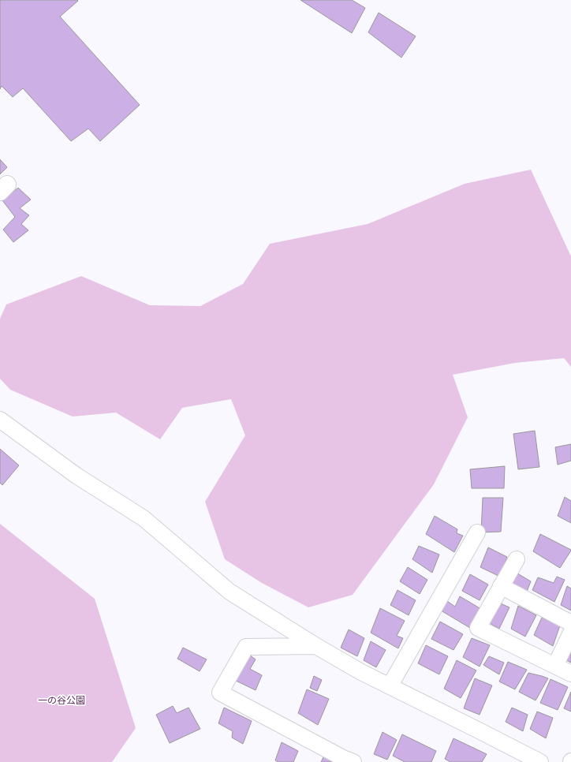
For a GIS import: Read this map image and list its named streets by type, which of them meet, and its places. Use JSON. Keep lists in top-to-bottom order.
{
  "parks": ["一の谷公園"]
}
